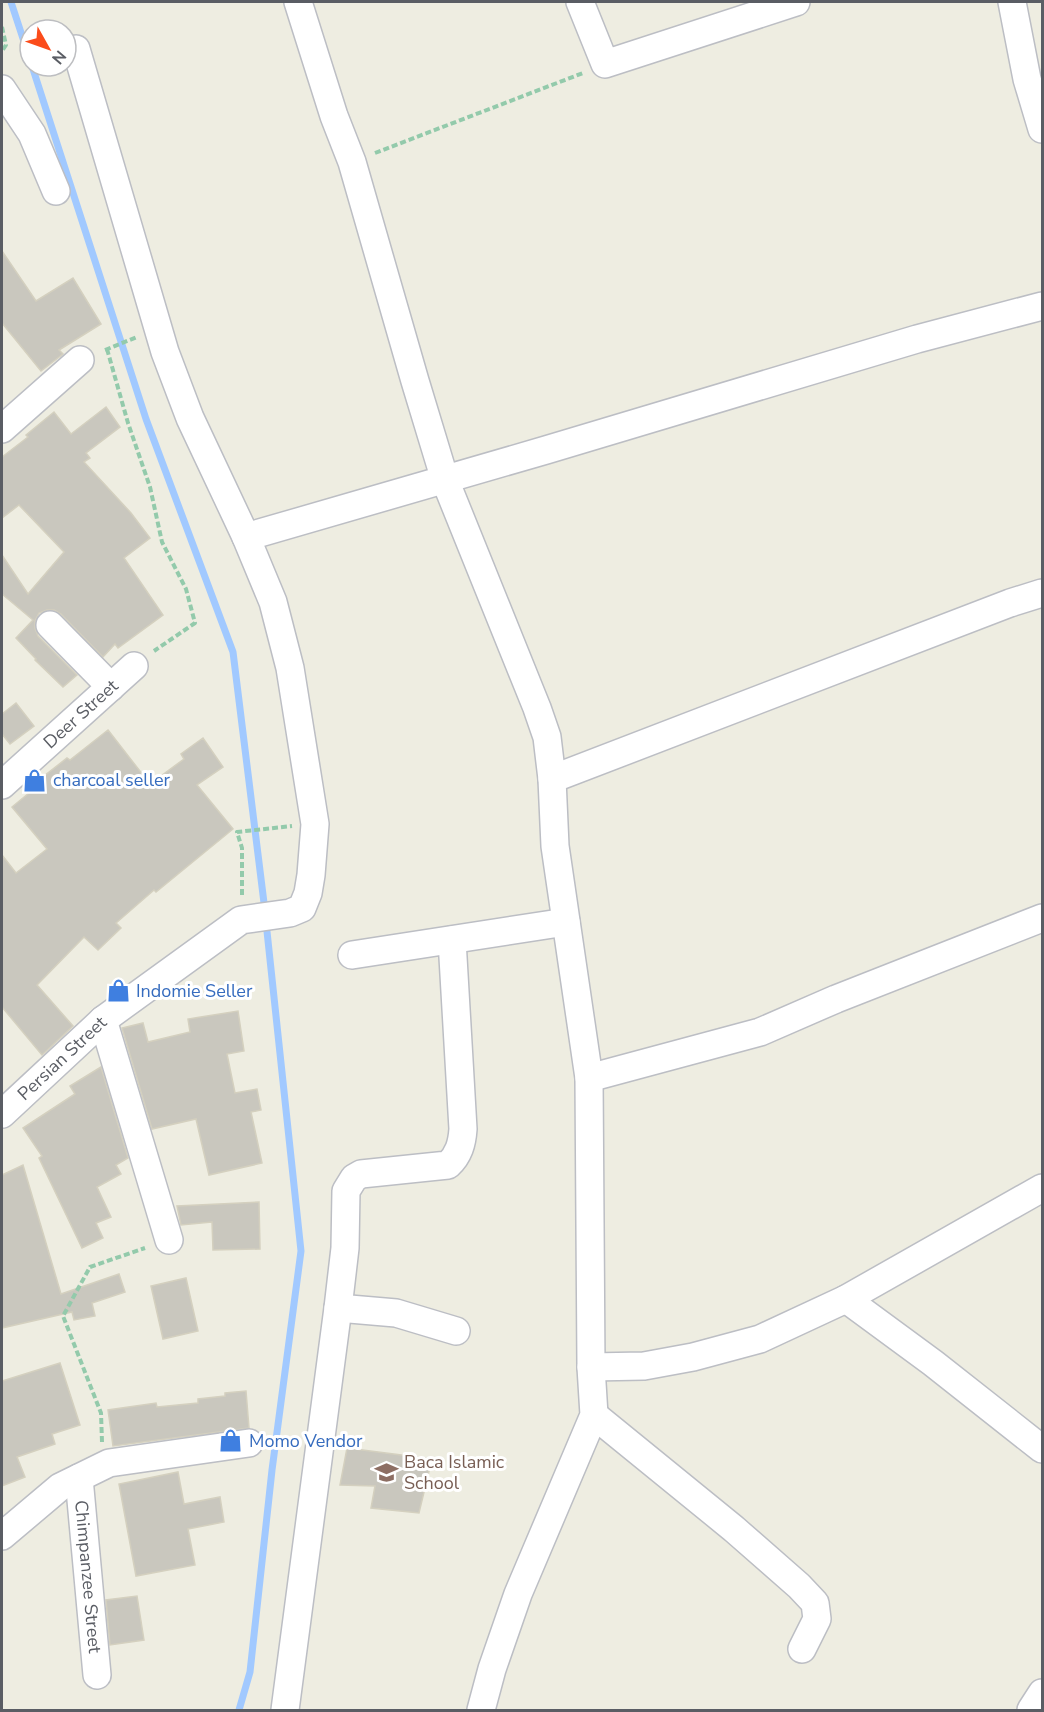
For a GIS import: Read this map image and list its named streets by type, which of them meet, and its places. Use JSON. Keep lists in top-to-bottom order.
{
  "streets": {
    "street": ["Deer Street", "Persian Street", "Chimpanzee Street"]
  },
  "places": {
    "shop": ["charcoal seller", "Indomie Seller", "Momo Vendor"],
    "school or university": ["Baca Islamic School"]
  },
  "north": "bottom right"
}
